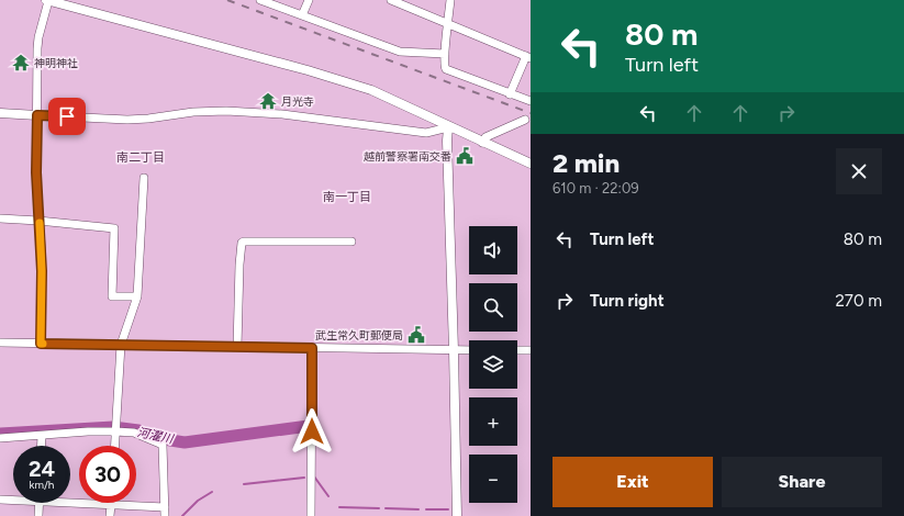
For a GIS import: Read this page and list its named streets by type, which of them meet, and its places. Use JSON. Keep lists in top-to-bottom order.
{
  "districts": ["南二丁目", "南一丁目"],
  "water": ["河濯川"],
  "places": {
    "temple": ["神明神社", "月光寺"],
    "public building": ["越前警察署南交番", "武生常久町郵便局"]
  },
  "page": {
    "turn": ["80 m", "Turn left"],
    "heading": ["2 min", "610 m · 22:09"],
    "list": [
      {
        "name": "Turn left",
        "value": "80 m"
      },
      {
        "name": "Turn right",
        "value": "270 m"
      }
    ],
    "map_buttons": ["+", "−"],
    "speed": "24 km/h",
    "limit": "30",
    "buttons": ["Exit", "Share"]
  }
}
